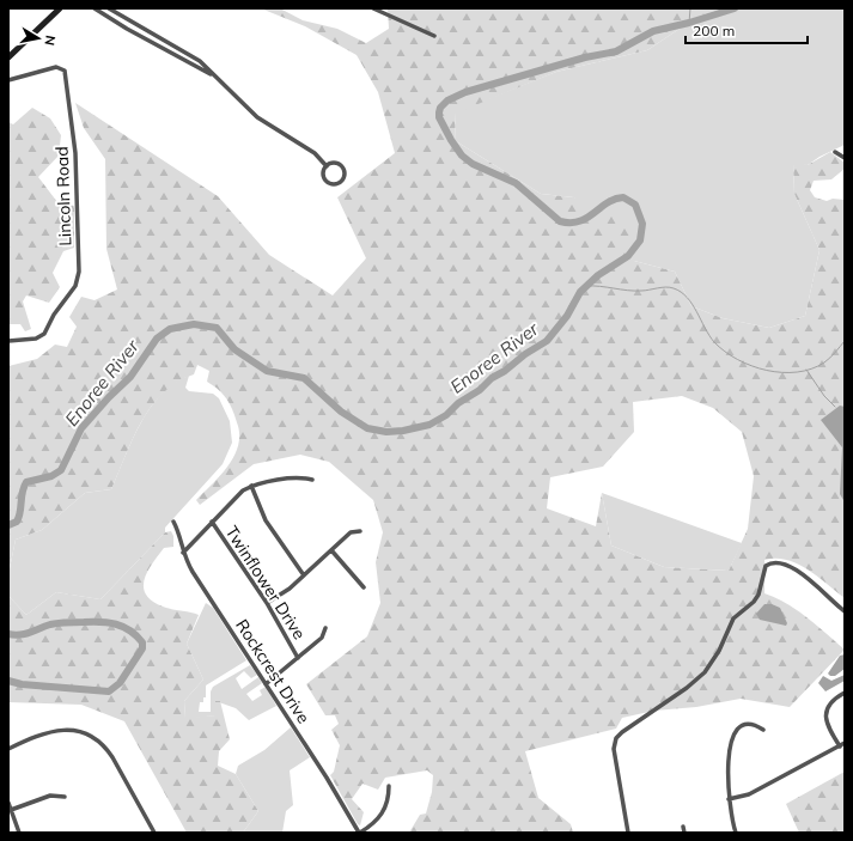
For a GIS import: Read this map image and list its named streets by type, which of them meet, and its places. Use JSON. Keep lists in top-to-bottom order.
{
  "streets": {
    "street": ["Lincoln Road", "Twinflower Drive", "Rockcrest Drive"]
  },
  "water": ["Enoree River"],
  "scale_bar": "200 m",
  "north": "right"
}
